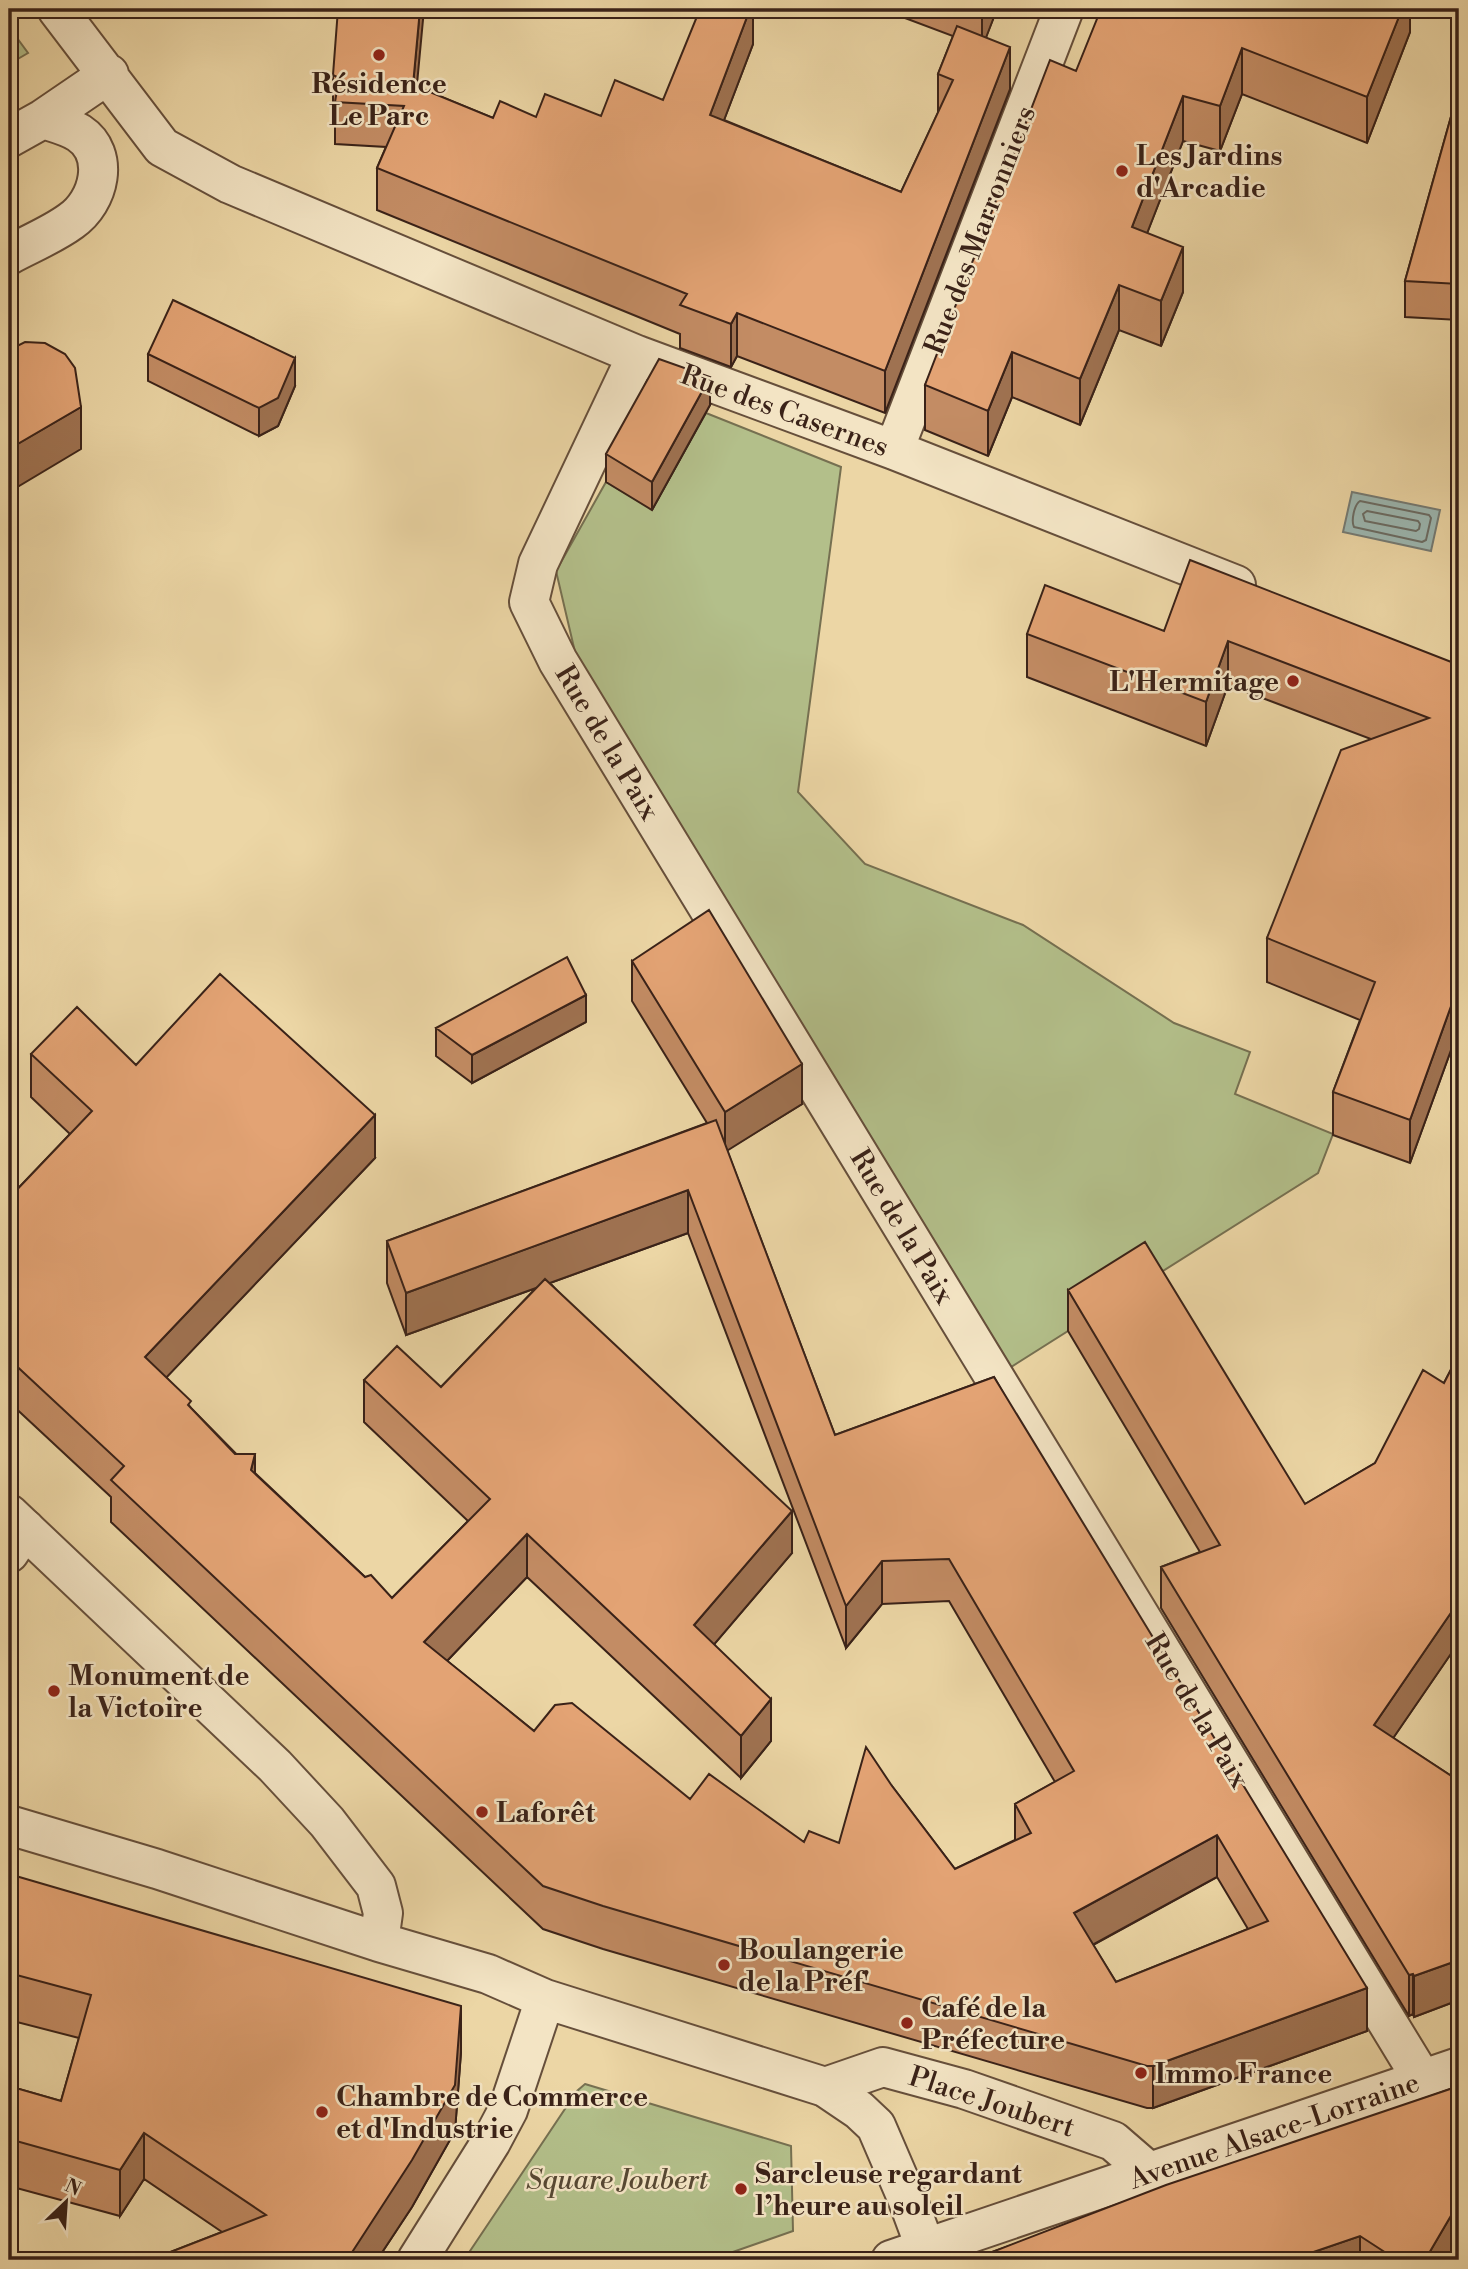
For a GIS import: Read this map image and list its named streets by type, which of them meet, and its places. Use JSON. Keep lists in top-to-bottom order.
{
  "streets": {
    "street": [
      "Rue des Marronniers",
      "Rue des Casernes",
      "Rue de la Paix",
      "Place Joubert",
      "Avenue Alsace-Lorraine"
    ]
  },
  "crossings": [
    ["Rue des Marronniers", "Rue des Casernes"],
    ["Rue des Casernes", "Rue de la Paix"],
    ["Rue de la Paix", "Avenue Alsace-Lorraine"],
    ["Place Joubert", "Avenue Alsace-Lorraine"]
  ],
  "parks": ["Square Joubert"],
  "places": [
    "Résidence Le Parc",
    "Les Jardins d'Arcadie",
    "L'Hermitage",
    "Monument de la Victoire",
    "Laforêt",
    "Boulangerie de la Préf'",
    "Café de la Préfecture",
    "Immo France",
    "Chambre de Commerce et d'Industrie",
    "Sarcleuse regardant l’heure au soleil"
  ],
  "north": "top right"
}
